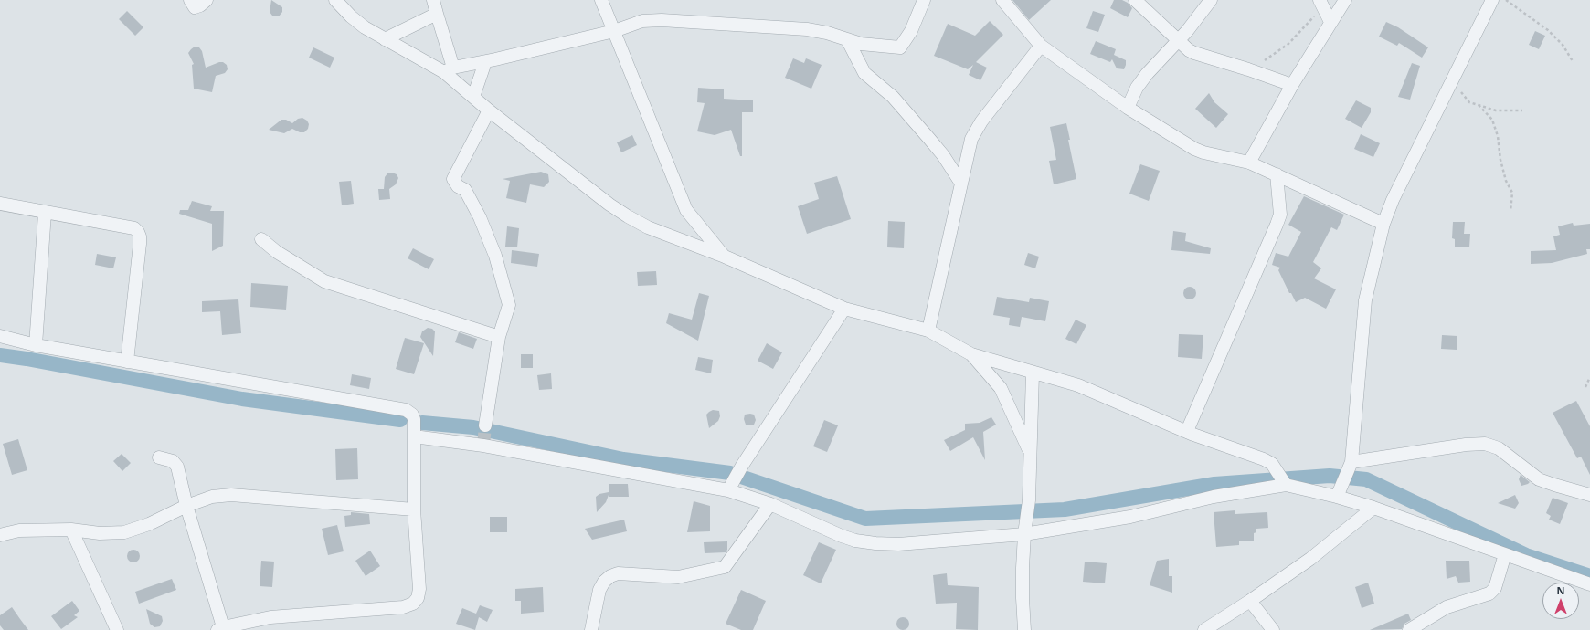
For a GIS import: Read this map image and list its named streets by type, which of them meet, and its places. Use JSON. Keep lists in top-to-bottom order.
{
  "north": "top"
}
